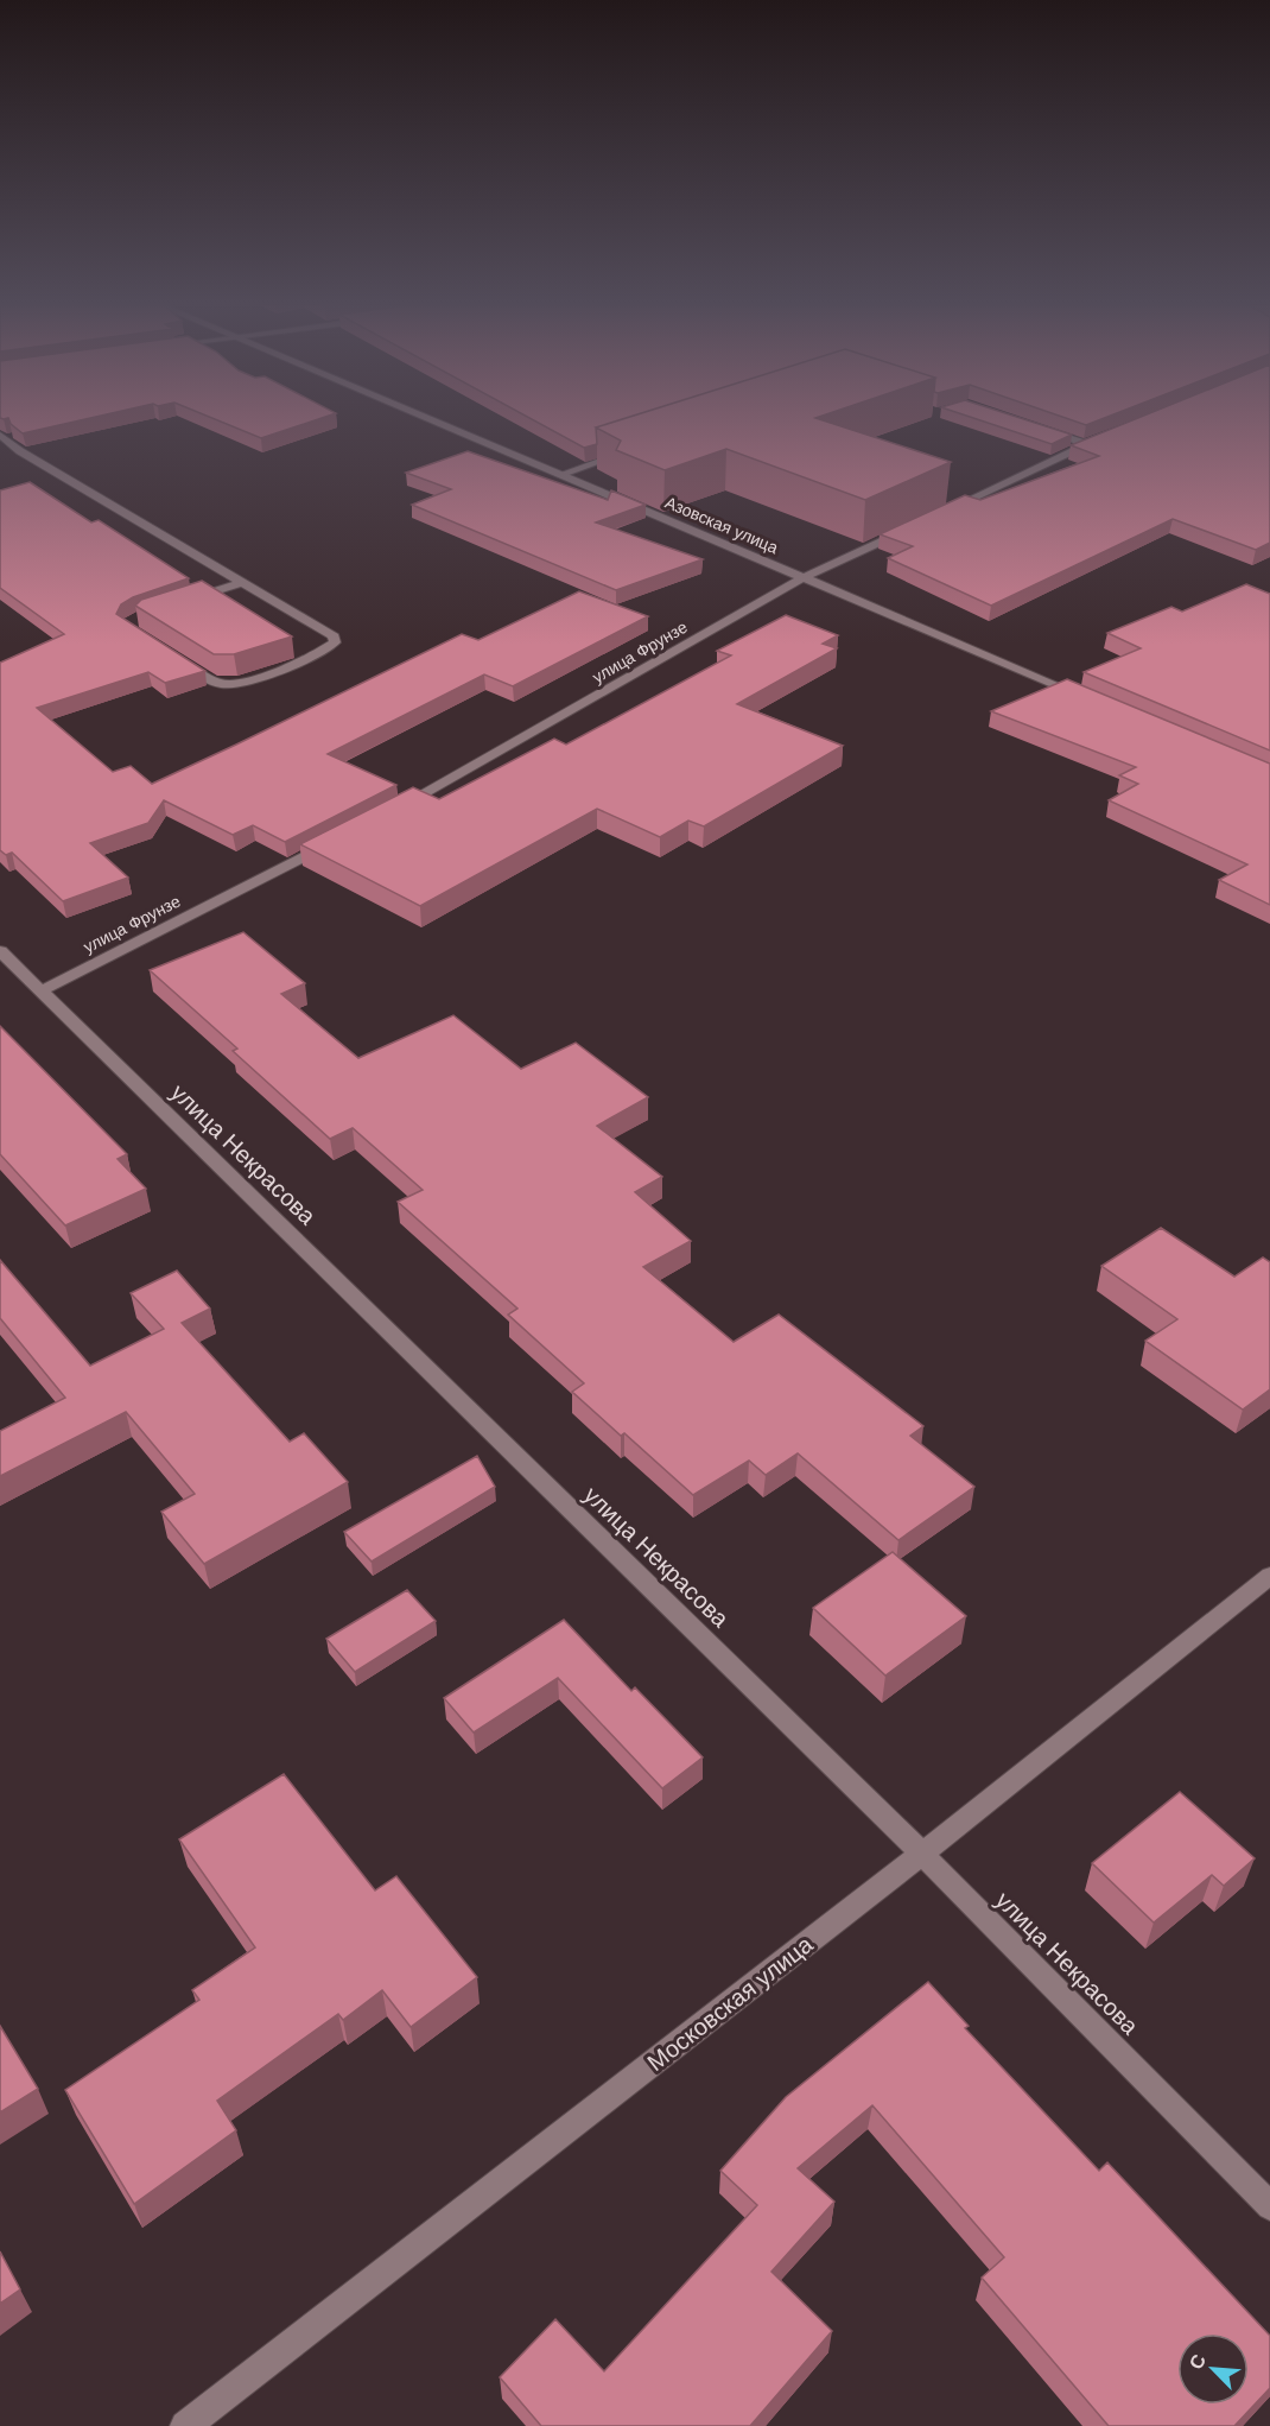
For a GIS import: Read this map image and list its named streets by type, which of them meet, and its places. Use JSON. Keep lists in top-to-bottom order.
{
  "streets": {
    "street": [
      "Азовская улица",
      "улица Фрунзе",
      "улица Некрасова",
      "Московская улица"
    ]
  },
  "crossings": [
    ["Азовская улица", "улица Фрунзе"],
    ["улица Фрунзе", "улица Некрасова"],
    ["улица Некрасова", "Московская улица"]
  ],
  "north": "top left"
}
